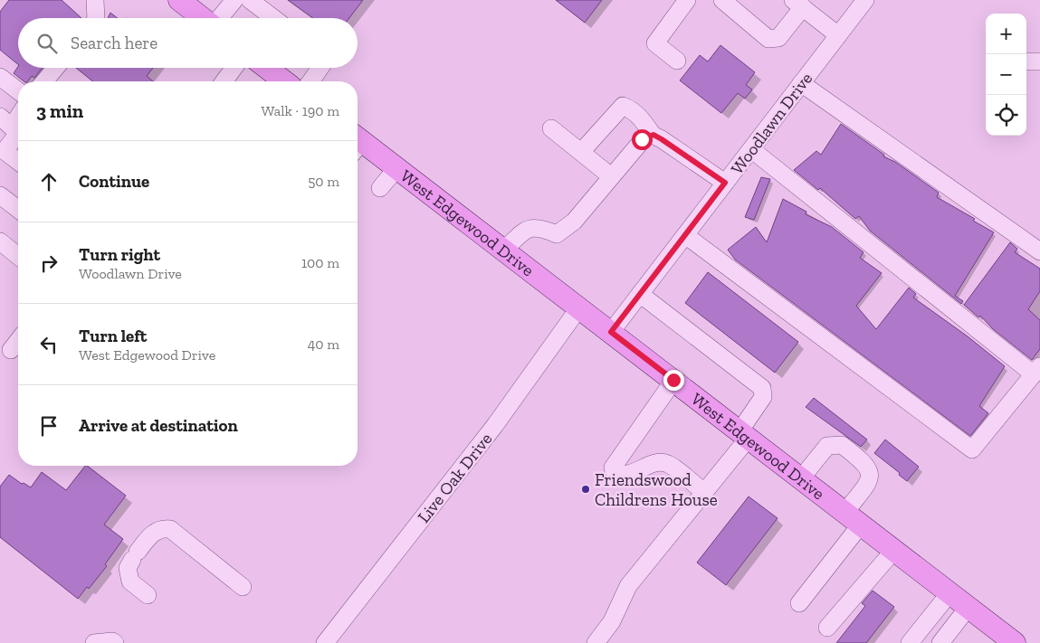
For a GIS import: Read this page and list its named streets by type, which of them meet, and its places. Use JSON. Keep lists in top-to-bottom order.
{
  "streets": {
    "main road": ["West Edgewood Drive"],
    "street": ["Woodlawn Drive", "Live Oak Drive"]
  },
  "crossings": [
    ["Woodlawn Drive", "West Edgewood Drive"],
    ["West Edgewood Drive", "Live Oak Drive"]
  ],
  "places": ["Friendswood Childrens House"],
  "page": {
    "map_buttons": ["+", "−"],
    "search": "Search here",
    "heading": ["3 min", "Walk · 190 m"],
    "list": [
      ["Continue", "50 m"],
      ["Turn right", "Woodlawn Drive", "100 m"],
      ["Turn left", "West Edgewood Drive", "40 m"],
      "Arrive at destination"
    ]
  }
}
